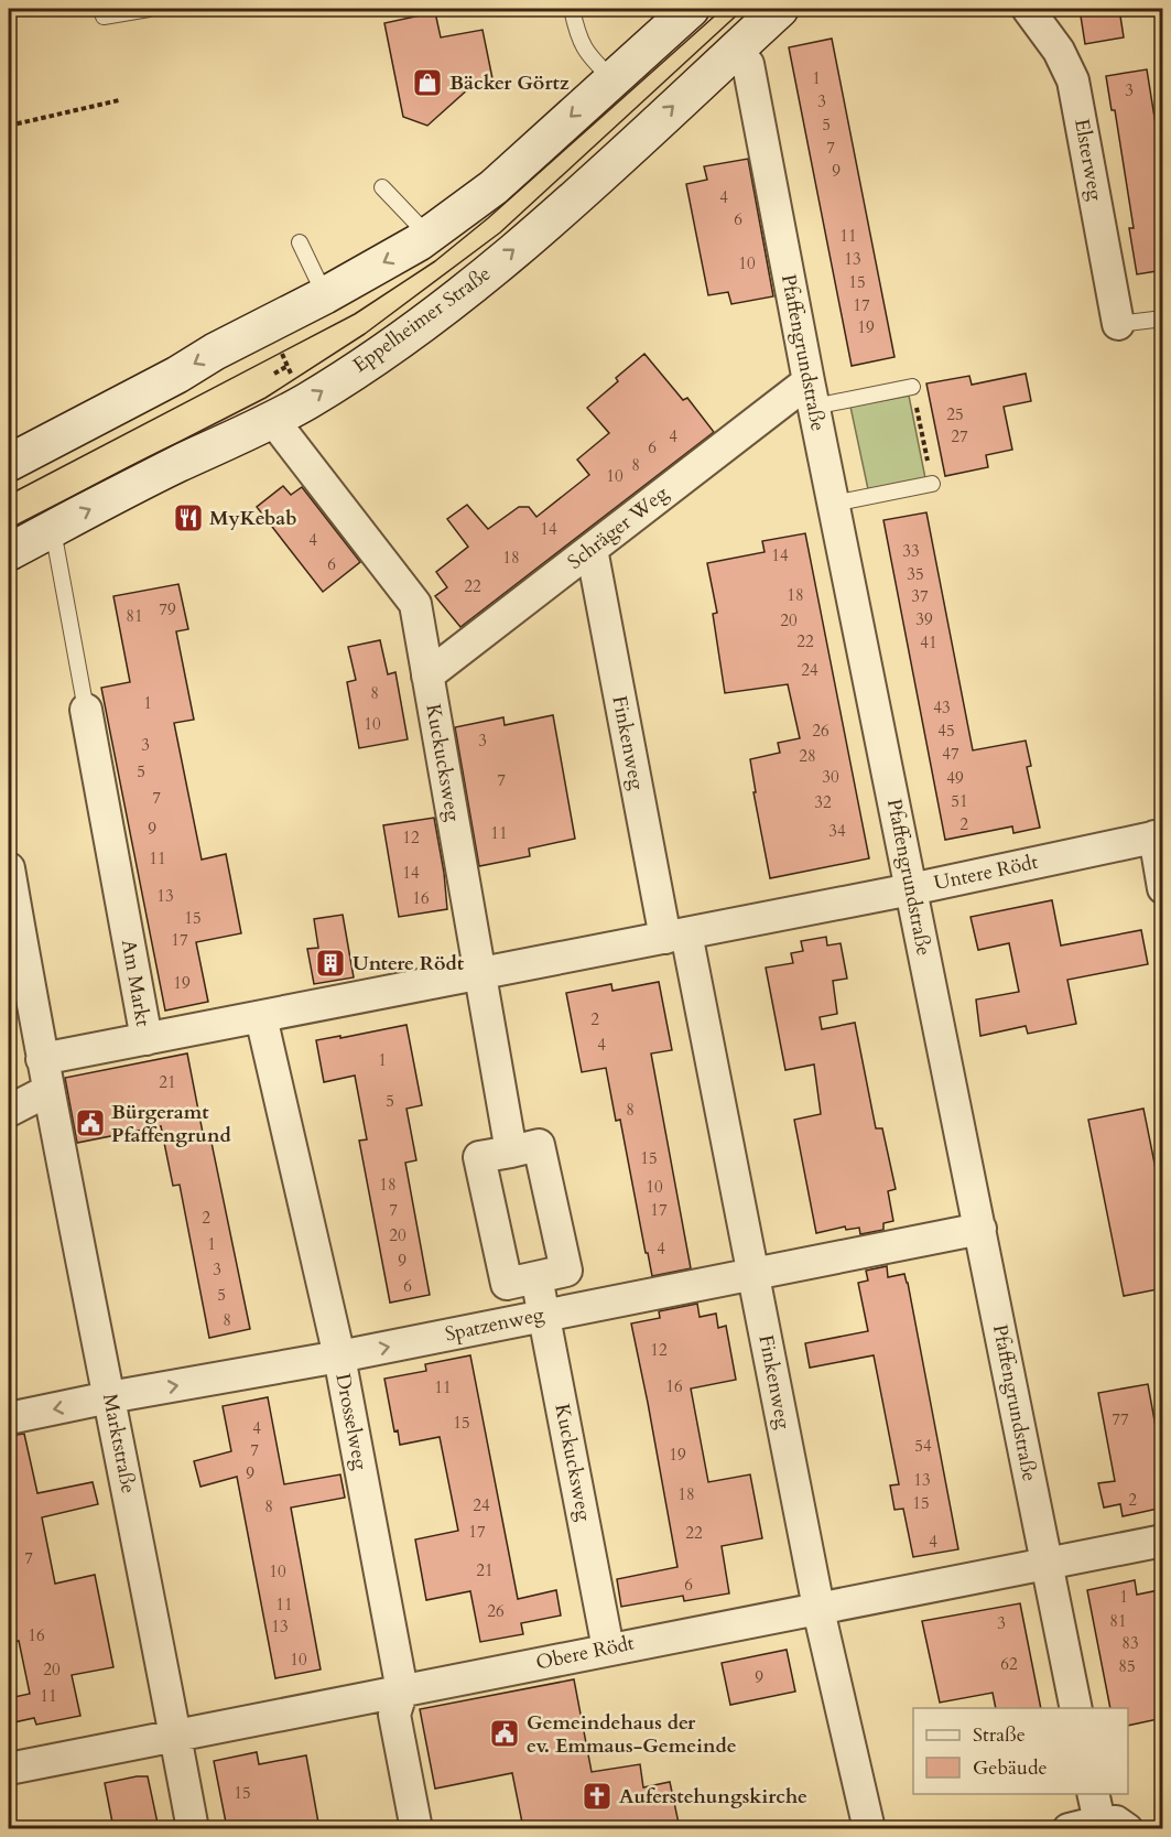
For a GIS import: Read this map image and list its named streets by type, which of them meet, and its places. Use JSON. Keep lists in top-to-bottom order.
{
  "streets": {
    "main road": ["Eppelheimer Straße"],
    "street": [
      "Elsterweg",
      "Pfaffengrundstraße",
      "Schräger Weg",
      "Finkenweg",
      "Kuckucksweg",
      "Untere Rödt",
      "Am Markt",
      "Spatzenweg",
      "Drosselweg",
      "Marktstraße",
      "Obere Rödt"
    ]
  },
  "crossings": [
    ["Eppelheimer Straße", "Pfaffengrundstraße"],
    ["Eppelheimer Straße", "Kuckucksweg"],
    ["Pfaffengrundstraße", "Schräger Weg"],
    ["Pfaffengrundstraße", "Untere Rödt"],
    ["Pfaffengrundstraße", "Spatzenweg"],
    ["Pfaffengrundstraße", "Obere Rödt"],
    ["Schräger Weg", "Finkenweg"],
    ["Schräger Weg", "Kuckucksweg"],
    ["Finkenweg", "Untere Rödt"],
    ["Finkenweg", "Spatzenweg"],
    ["Finkenweg", "Obere Rödt"],
    ["Kuckucksweg", "Untere Rödt"],
    ["Kuckucksweg", "Spatzenweg"],
    ["Kuckucksweg", "Obere Rödt"],
    ["Untere Rödt", "Am Markt"],
    ["Untere Rödt", "Drosselweg"],
    ["Am Markt", "Marktstraße"],
    ["Spatzenweg", "Drosselweg"],
    ["Spatzenweg", "Marktstraße"],
    ["Drosselweg", "Obere Rödt"],
    ["Marktstraße", "Obere Rödt"]
  ],
  "places": {
    "shop": ["Bäcker Görtz"],
    "restaurant": ["MyKebab"],
    "building": ["Untere Rödt"],
    "public building": ["Bürgeramt Pfaffengrund", "Gemeindehaus der ev. Emmaus-Gemeinde"],
    "church": ["Auferstehungskirche"]
  },
  "house_numbers": [
    "1",
    "3",
    "3",
    "5",
    "7",
    "9",
    "4",
    "6",
    "11",
    "13",
    "10",
    "15",
    "17",
    "19",
    "25",
    "4",
    "27",
    "6",
    "8",
    "10",
    "14",
    "4",
    "33",
    "14",
    "18",
    "6",
    "35",
    "22",
    "18",
    "37",
    "79",
    "81",
    "39",
    "20",
    "22",
    "41",
    "24",
    "8",
    "1",
    "43",
    "10",
    "26",
    "45",
    "3",
    "3",
    "47",
    "28",
    "5",
    "30",
    "49",
    "7",
    "7",
    "51",
    "32",
    "2",
    "9",
    "34",
    "11",
    "12",
    "11",
    "14",
    "13",
    "16",
    "15",
    "17",
    "19",
    "2",
    "4",
    "1",
    "21",
    "5",
    "8",
    "15",
    "18",
    "10",
    "7",
    "17",
    "2",
    "20",
    "1",
    "4",
    "9",
    "3",
    "6",
    "5",
    "8",
    "12",
    "16",
    "11",
    "77",
    "15",
    "4",
    "54",
    "7",
    "19",
    "9",
    "13",
    "18",
    "2",
    "15",
    "24",
    "8",
    "17",
    "22",
    "4",
    "7",
    "21",
    "10",
    "6",
    "1",
    "11",
    "26",
    "81",
    "3",
    "13",
    "16",
    "83",
    "10",
    "62",
    "85",
    "20",
    "9",
    "11",
    "15"
  ],
  "legend": ["Straße", "Gebäude"]
}
